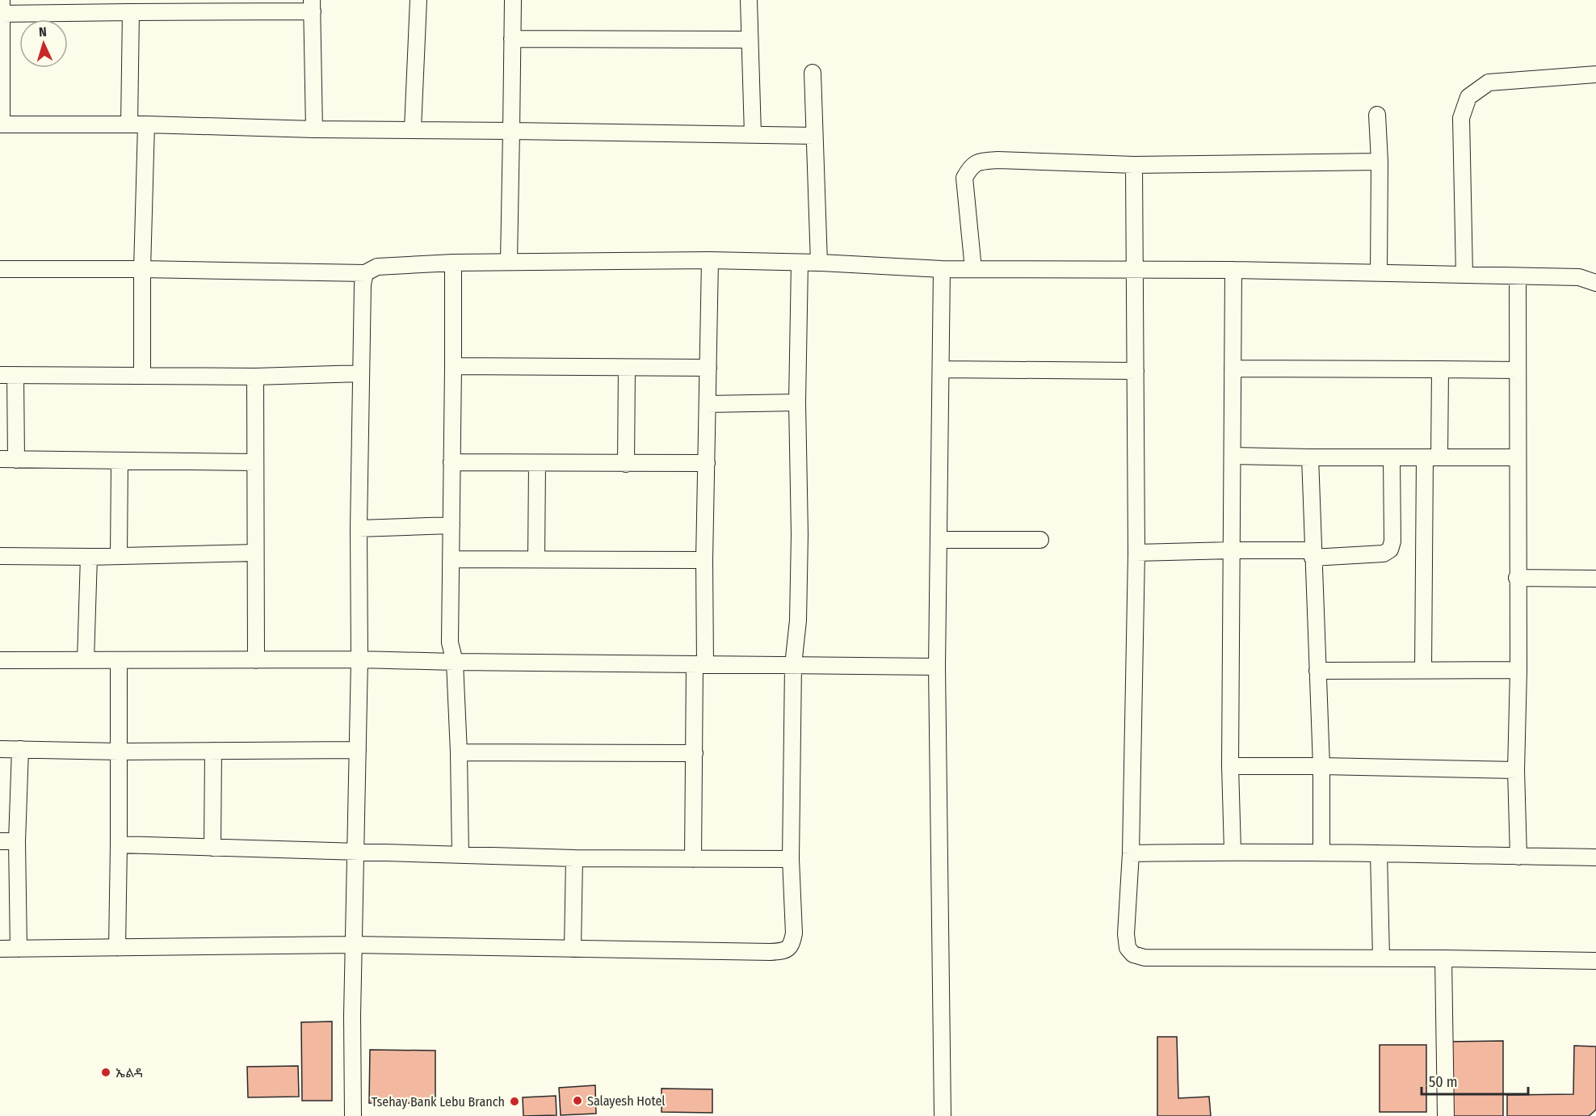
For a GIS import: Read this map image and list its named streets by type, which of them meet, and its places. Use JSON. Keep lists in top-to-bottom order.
{
  "places": ["ኤልዳ", "Salayesh Hotel", "Tsehay Bank Lebu Branch"],
  "scale_bar": "50 m",
  "north": "top"
}
